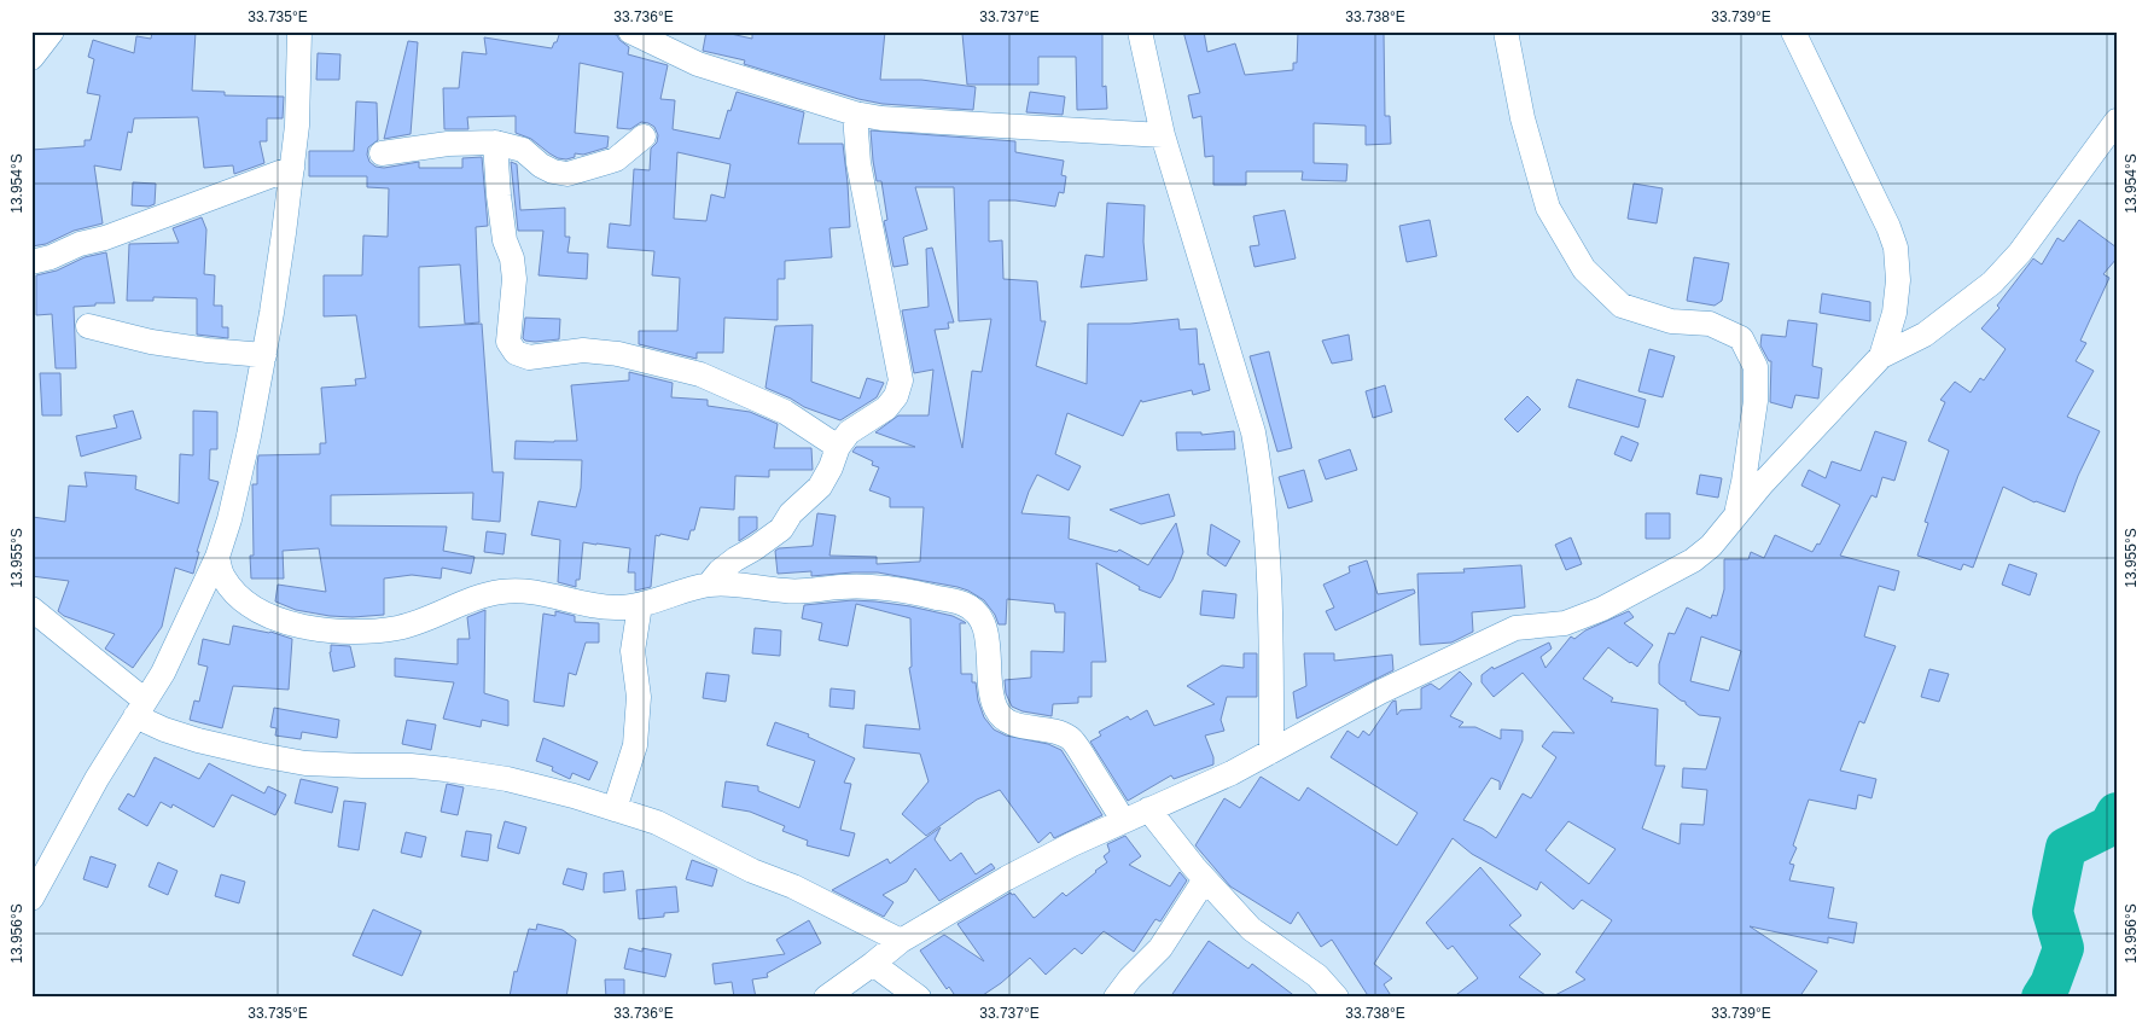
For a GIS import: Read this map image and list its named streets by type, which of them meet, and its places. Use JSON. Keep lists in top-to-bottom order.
{
  "coordinates": [
    "33.735°E",
    "33.736°E",
    "33.737°E",
    "33.738°E",
    "33.739°E",
    "13.954°S",
    "13.955°S",
    "13.956°S"
  ]
}
